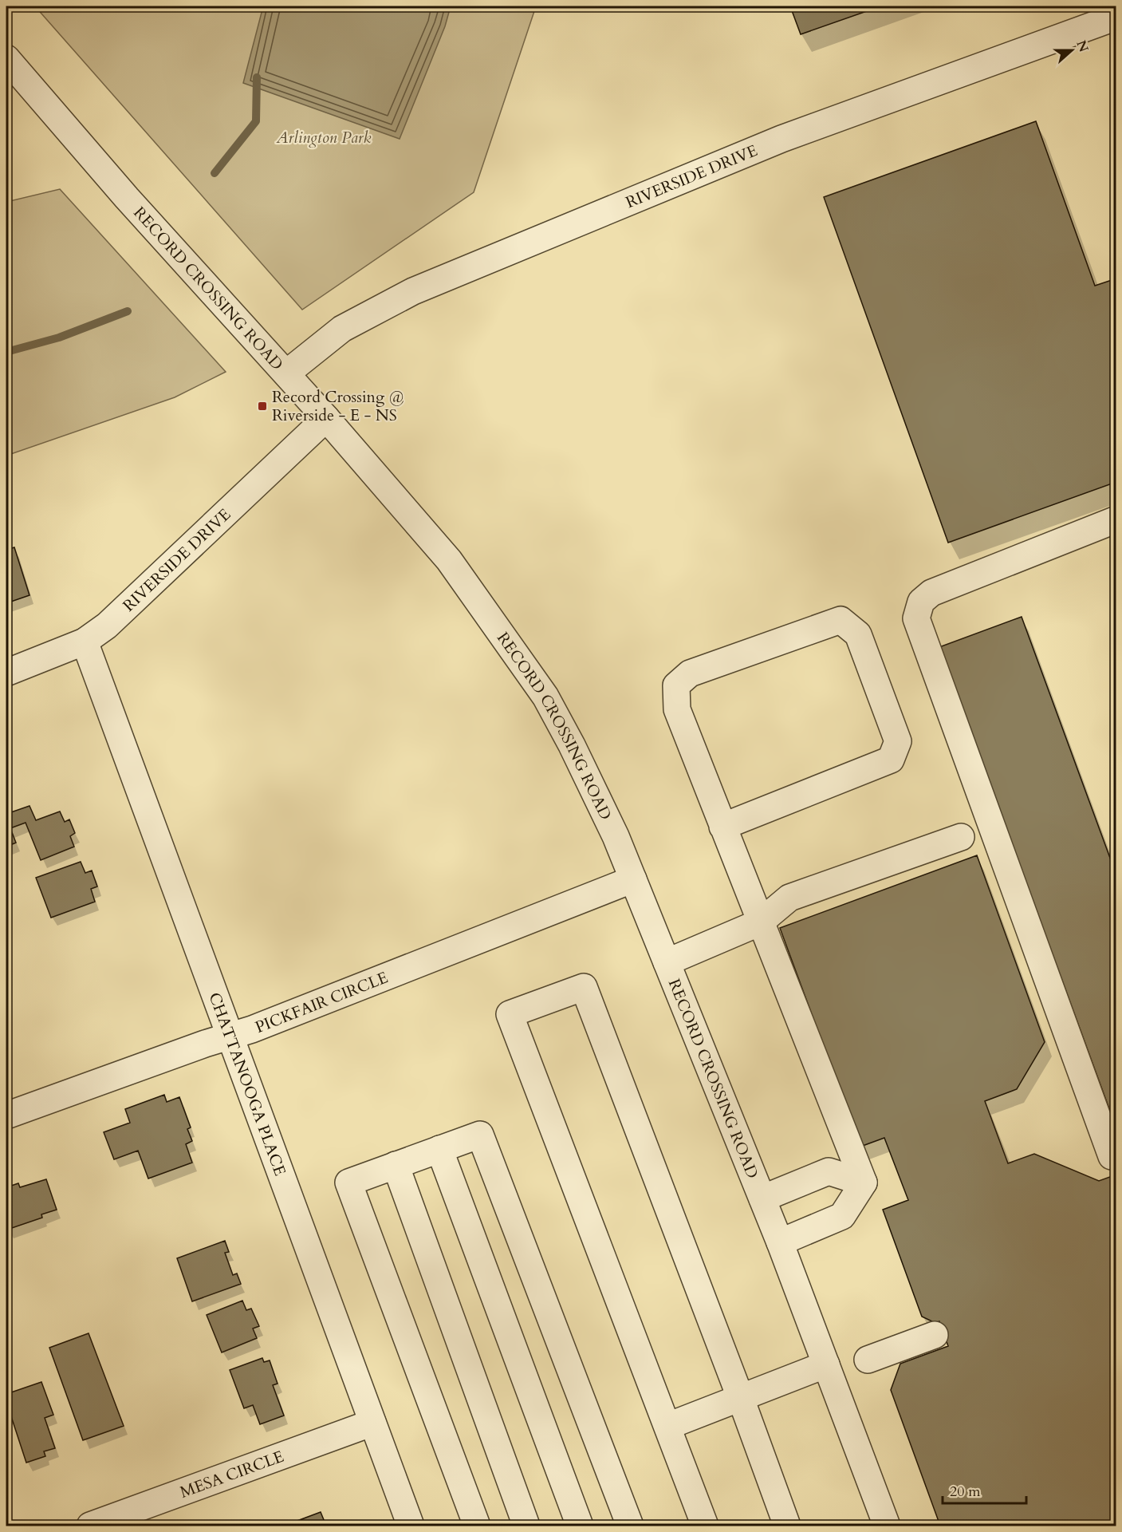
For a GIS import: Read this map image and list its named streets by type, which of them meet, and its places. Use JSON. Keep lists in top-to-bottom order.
{
  "streets": {
    "street": [
      "RIVERSIDE DRIVE",
      "RECORD CROSSING ROAD",
      "PICKFAIR CIRCLE",
      "CHATTANOOGA PLACE",
      "MESA CIRCLE"
    ]
  },
  "crossings": [
    ["RIVERSIDE DRIVE", "RECORD CROSSING ROAD"],
    ["RIVERSIDE DRIVE", "CHATTANOOGA PLACE"],
    ["RECORD CROSSING ROAD", "PICKFAIR CIRCLE"],
    ["PICKFAIR CIRCLE", "CHATTANOOGA PLACE"],
    ["CHATTANOOGA PLACE", "MESA CIRCLE"]
  ],
  "parks": ["Arlington Park"],
  "places": {
    "transit": ["Record Crossing @ Riverside - E - NS"]
  },
  "scale_bar": "20 m",
  "north": "right"
}
